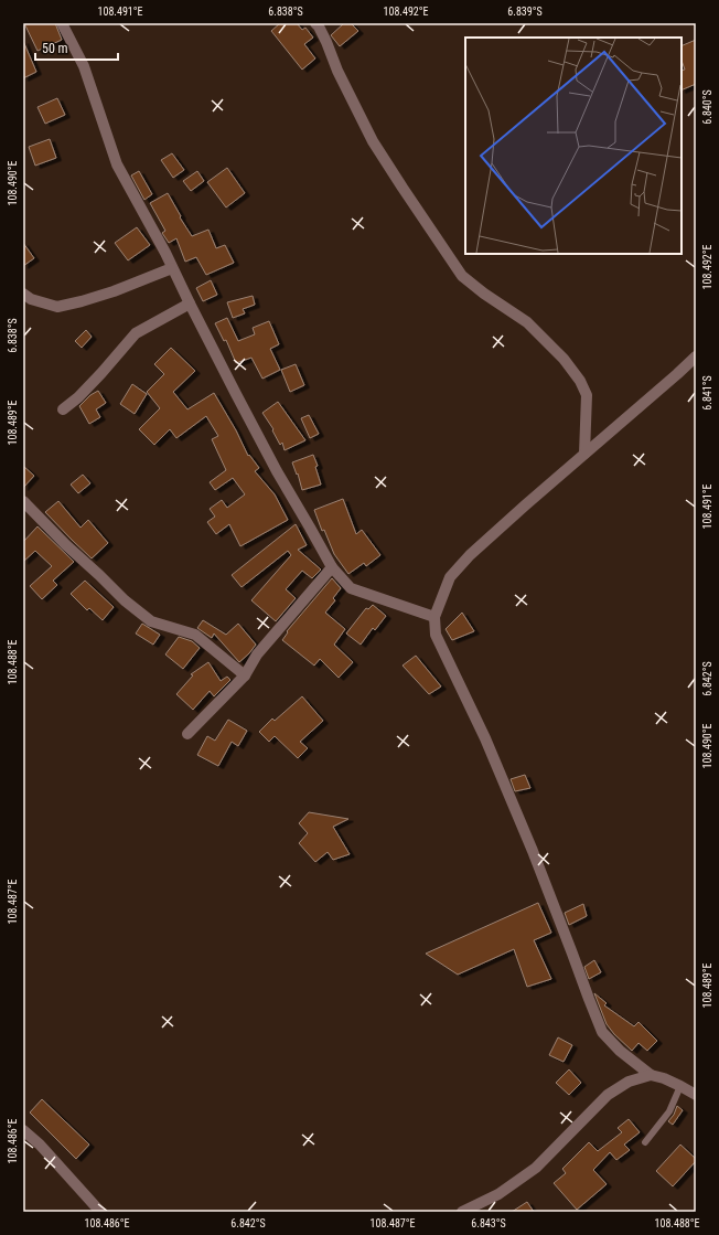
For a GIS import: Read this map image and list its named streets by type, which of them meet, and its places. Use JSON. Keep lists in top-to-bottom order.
{
  "scale_bar": "50 m",
  "coordinates": [
    "108.491°E",
    "6.838°S",
    "108.492°E",
    "6.839°S",
    "6.840°S",
    "108.490°E",
    "6.841°S",
    "108.489°E",
    "108.488°E",
    "6.842°S",
    "108.487°E",
    "108.486°E",
    "6.843°S"
  ]
}
